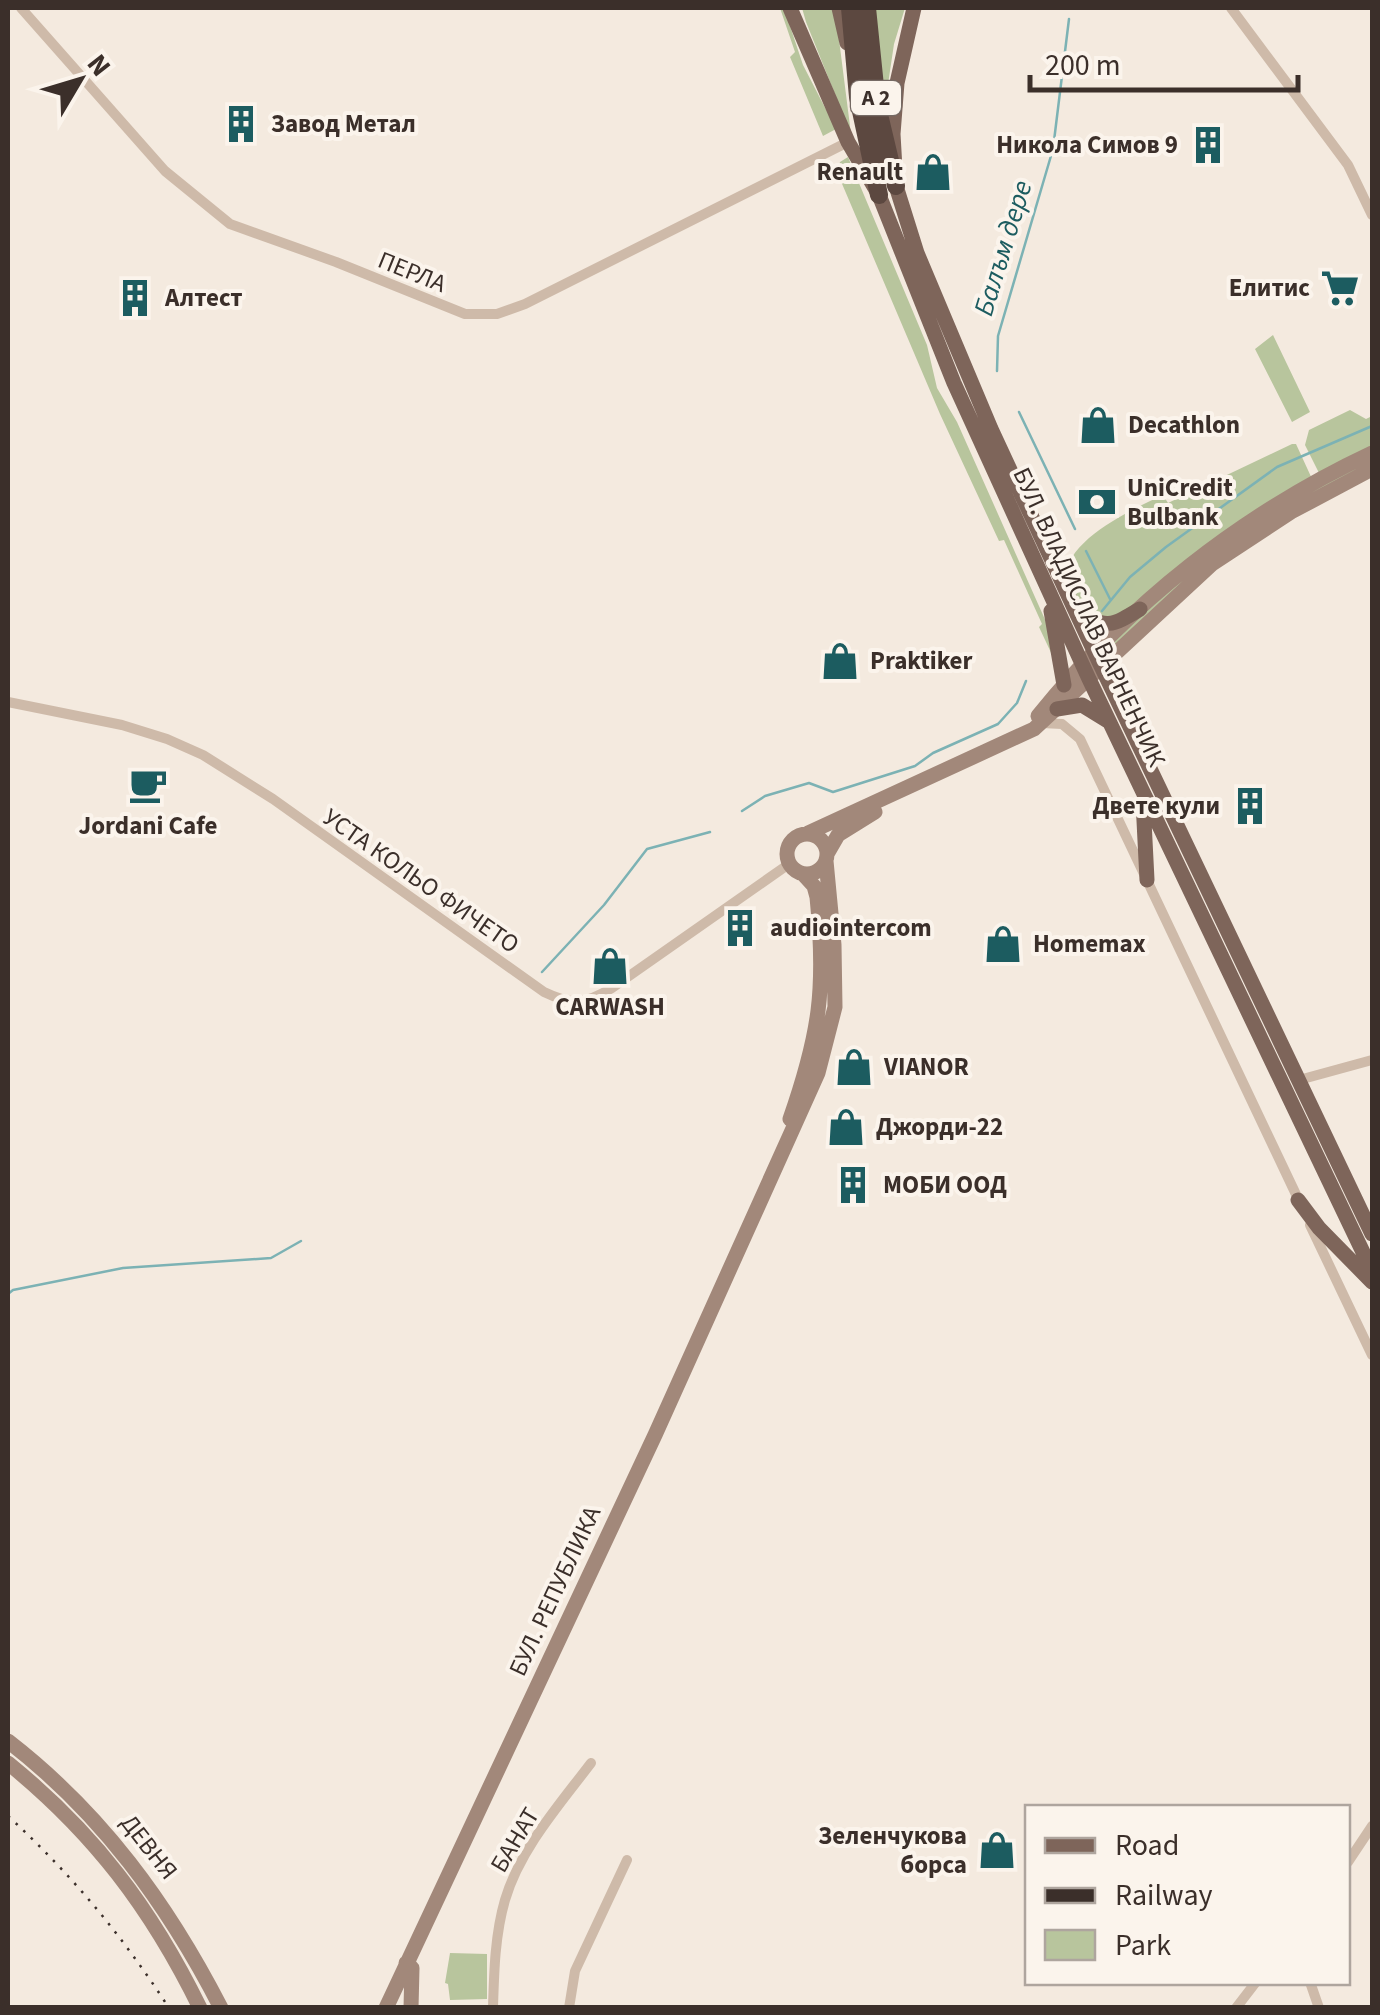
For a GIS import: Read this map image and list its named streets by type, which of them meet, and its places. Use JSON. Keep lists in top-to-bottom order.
{
  "streets": {
    "highway": ["A 2"],
    "main road": ["БУЛ. ВЛАДИСЛАВ ВАРНЕНЧИК"],
    "street": [
      "ПЕРЛА",
      "УСТА КОЛЬО ФИЧЕТО",
      "БУЛ. РЕПУБЛИКА",
      "БАНАТ",
      "ДЕВНЯ"
    ]
  },
  "crossings": [
    ["A 2", "БУЛ. ВЛАДИСЛАВ ВАРНЕНЧИК"],
    ["ПЕРЛА", "БУЛ. ВЛАДИСЛАВ ВАРНЕНЧИК"],
    ["УСТА КОЛЬО ФИЧЕТО", "БУЛ. РЕПУБЛИКА"]
  ],
  "water": ["Балъм дере"],
  "places": {
    "building": [
      "Завод Метал",
      "Никола Симов 9",
      "Алтест",
      "Двете кули",
      "audiointercom",
      "МОБИ ООД"
    ],
    "shop": [
      "Renault",
      "Decathlon",
      "Praktiker",
      "Homemax",
      "CARWASH",
      "VIANOR",
      "Джорди-22",
      "Зеленчукова борса"
    ],
    "supermarket": ["Елитис"],
    "bank": ["UniCredit Bulbank"],
    "cafe": ["Jordani Cafe"]
  },
  "legend": ["Road", "Railway", "Park"],
  "scale_bar": "200 m",
  "north": "top right"
}
